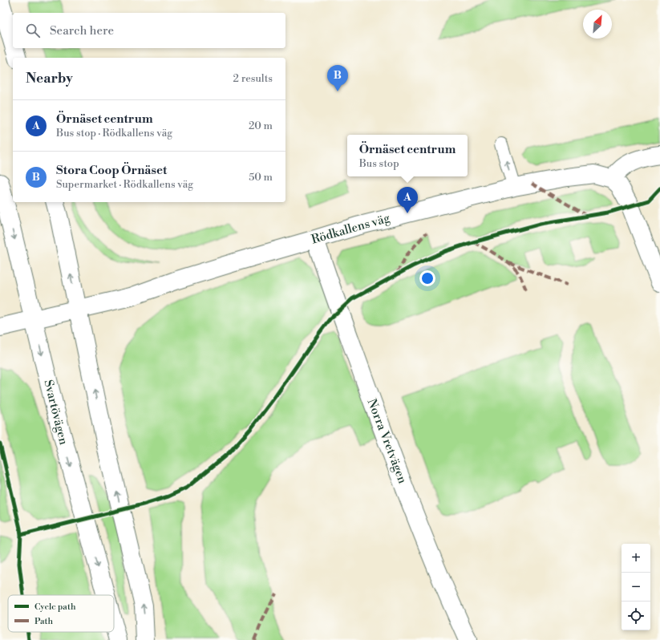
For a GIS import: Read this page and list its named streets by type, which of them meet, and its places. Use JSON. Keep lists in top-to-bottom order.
{
  "streets": {
    "street": ["Rödkallens väg", "Svartövägen", "Norra Vretvägen"]
  },
  "crossings": [
    ["Rödkallens väg", "Svartövägen"],
    ["Rödkallens väg", "Norra Vretvägen"]
  ],
  "legend": ["Cycle path", "Path"],
  "north": "top right",
  "page": {
    "search": "Search here",
    "heading": ["Nearby", "2 results"],
    "pins": ["B", "A"],
    "list": [
      {
        "mark": "A",
        "name": "Örnäset centrum",
        "note": "Bus stop · Rödkallens väg",
        "value": "20 m"
      },
      {
        "mark": "B",
        "name": "Stora Coop Örnäset",
        "note": "Supermarket · Rödkallens väg",
        "value": "50 m"
      }
    ],
    "popup": ["Örnäset centrum", "Bus stop"],
    "map_buttons": ["+", "−"]
  }
}
